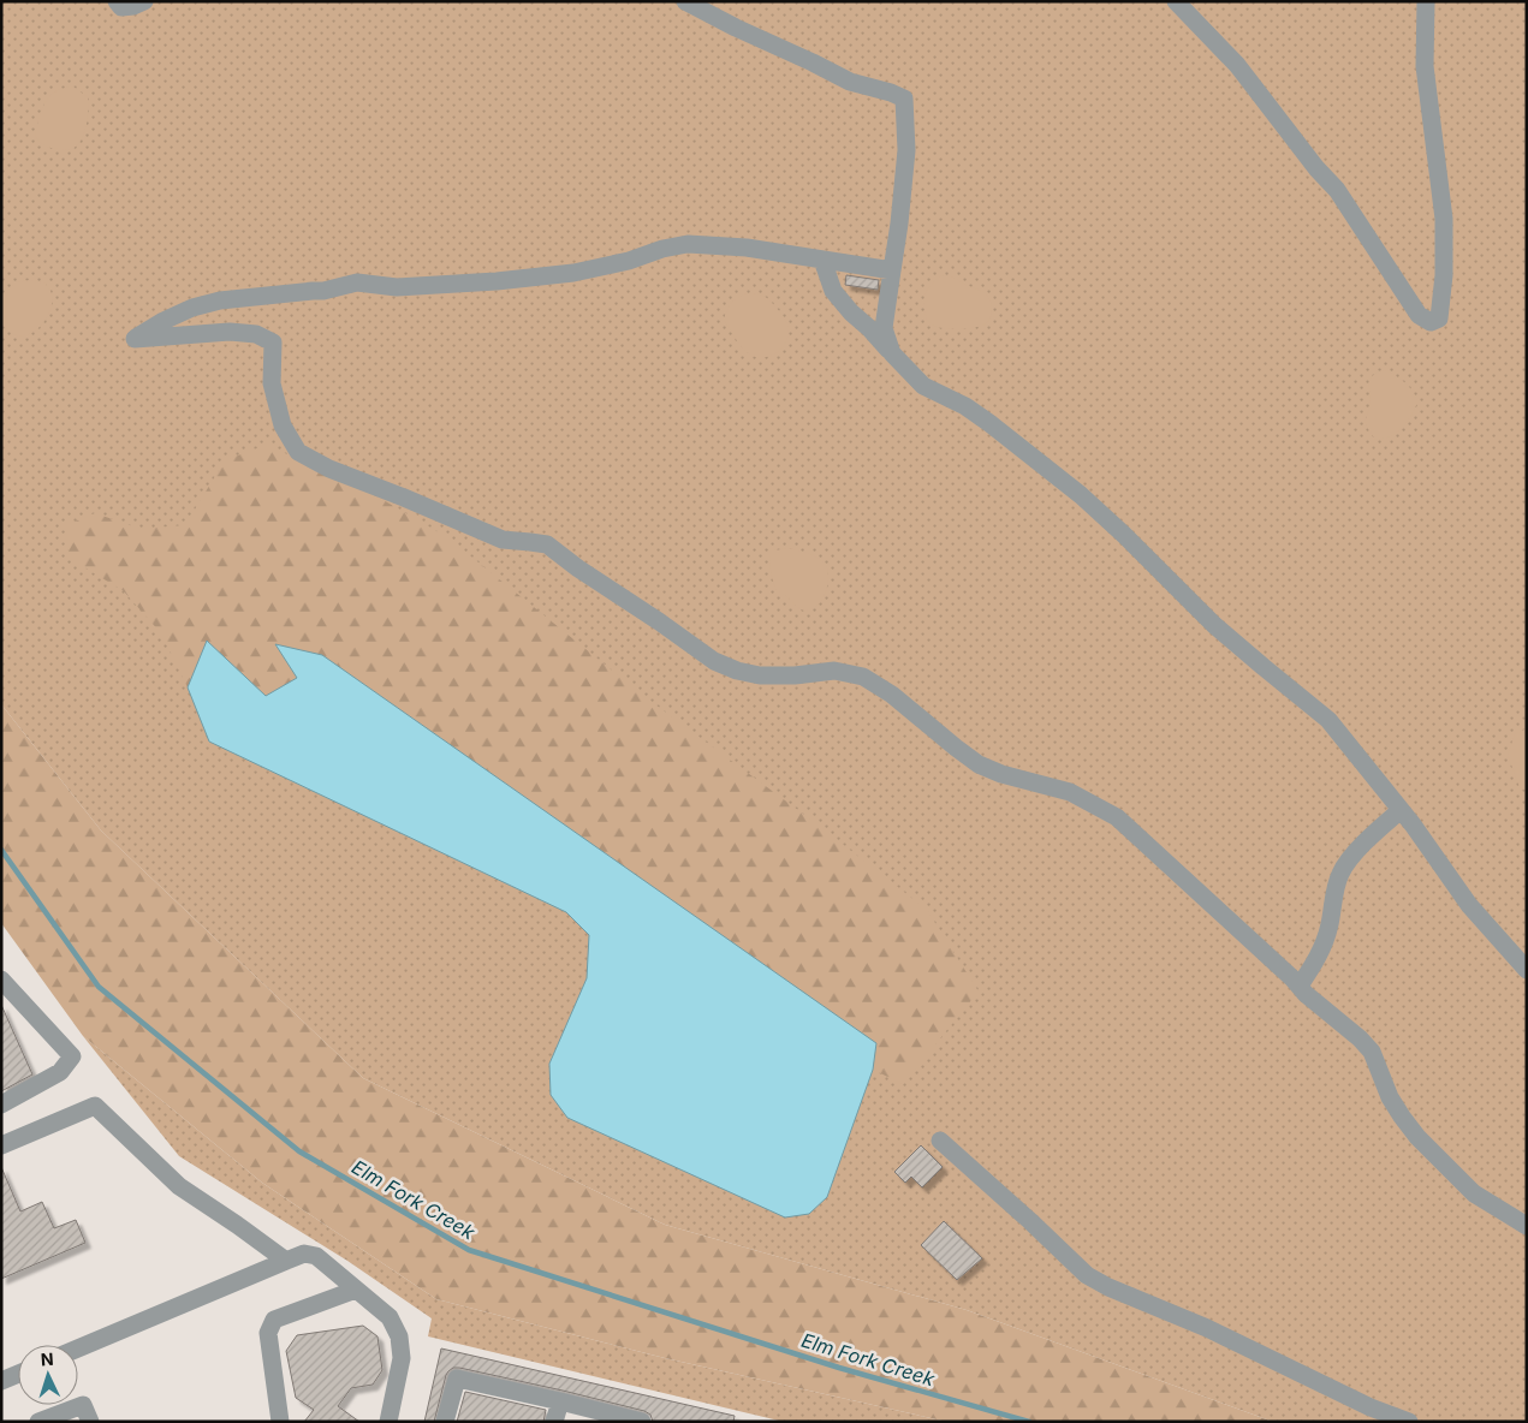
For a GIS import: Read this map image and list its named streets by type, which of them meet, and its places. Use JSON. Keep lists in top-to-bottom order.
{
  "water": ["Elm Fork Creek"],
  "north": "top"
}
